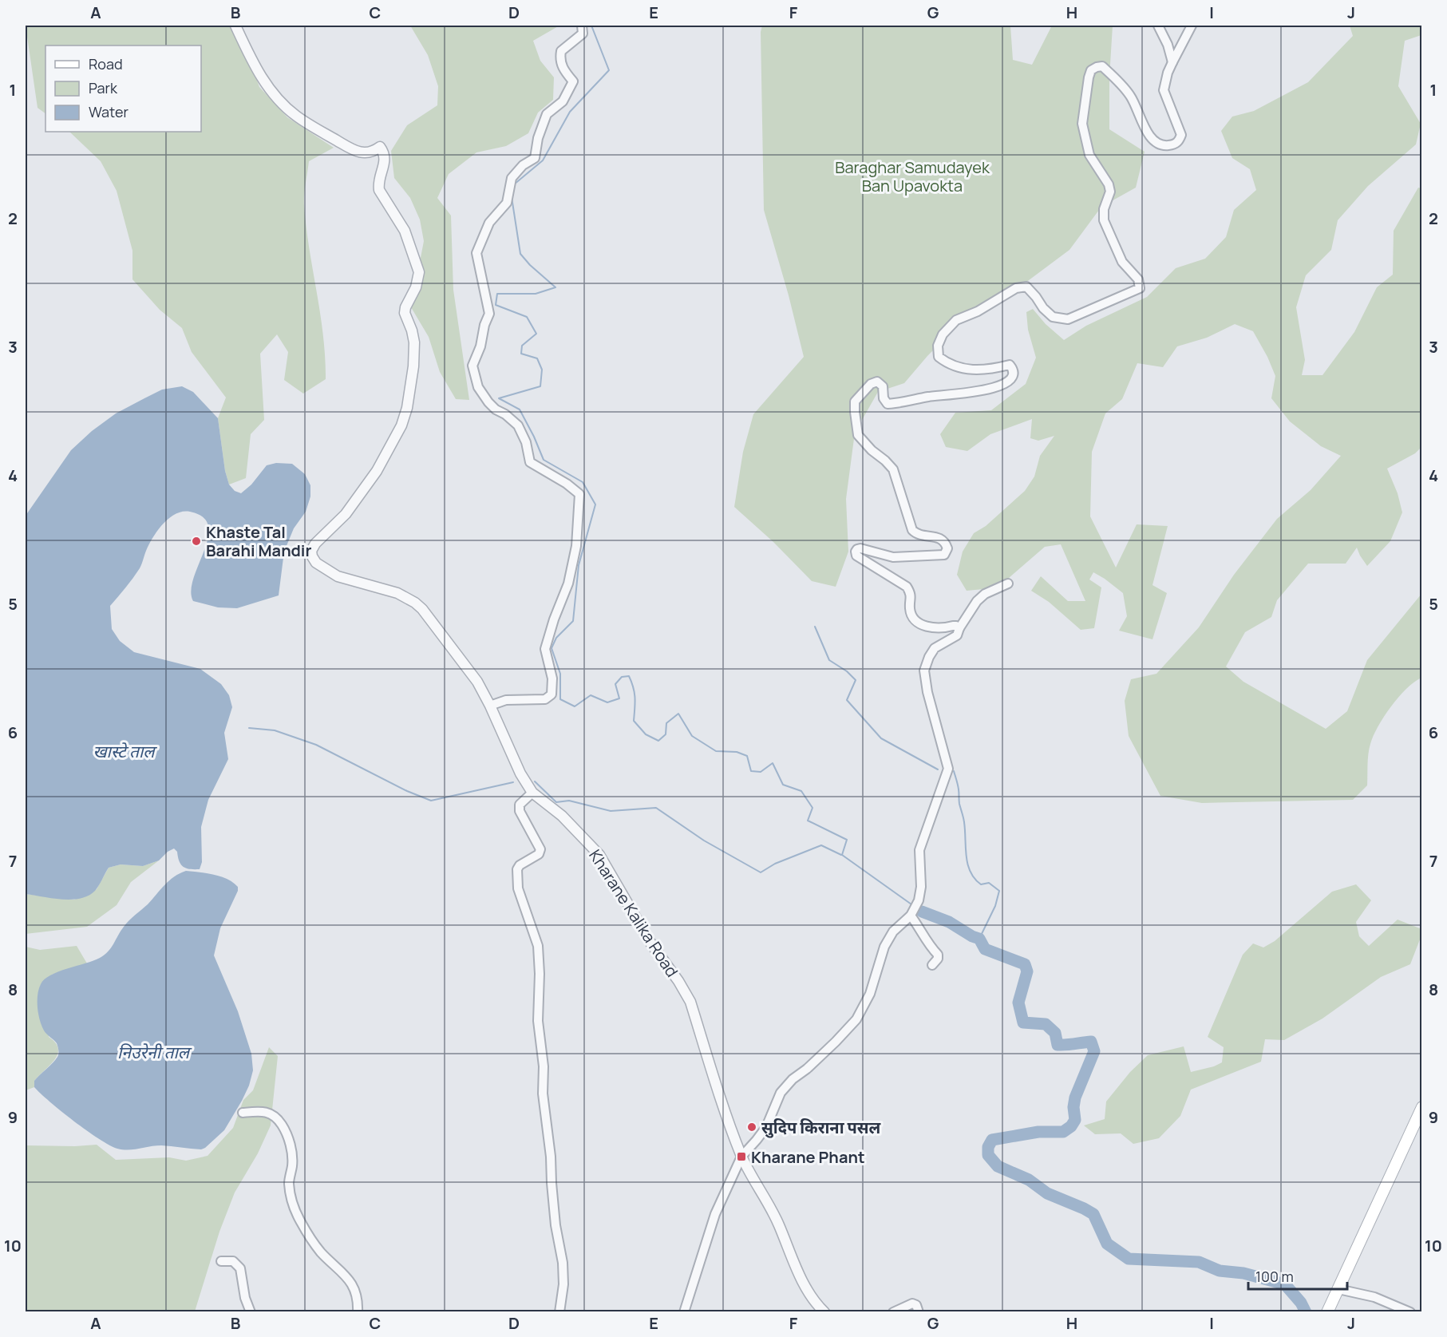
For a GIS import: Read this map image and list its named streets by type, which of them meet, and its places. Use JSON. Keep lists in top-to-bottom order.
{
  "streets": {
    "street": ["Kharane Kalika Road"]
  },
  "water": ["खास्टे ताल", "निउरेनी ताल"],
  "parks": ["Baraghar Samudayek Ban Upavokta"],
  "places": {
    "other": ["Khaste Tal Barahi Mandir", "सुदिप किराना पसल"],
    "transit": ["Kharane Phant"]
  },
  "legend": ["Road", "Park", "Water"],
  "scale_bar": "100 m",
  "grid": {
    "columns": [
      "A",
      "B",
      "C",
      "D",
      "E",
      "F",
      "G",
      "H",
      "I",
      "J"
    ],
    "rows": [
      "1",
      "2",
      "3",
      "4",
      "5",
      "6",
      "7",
      "8",
      "9",
      "10"
    ]
  }
}
